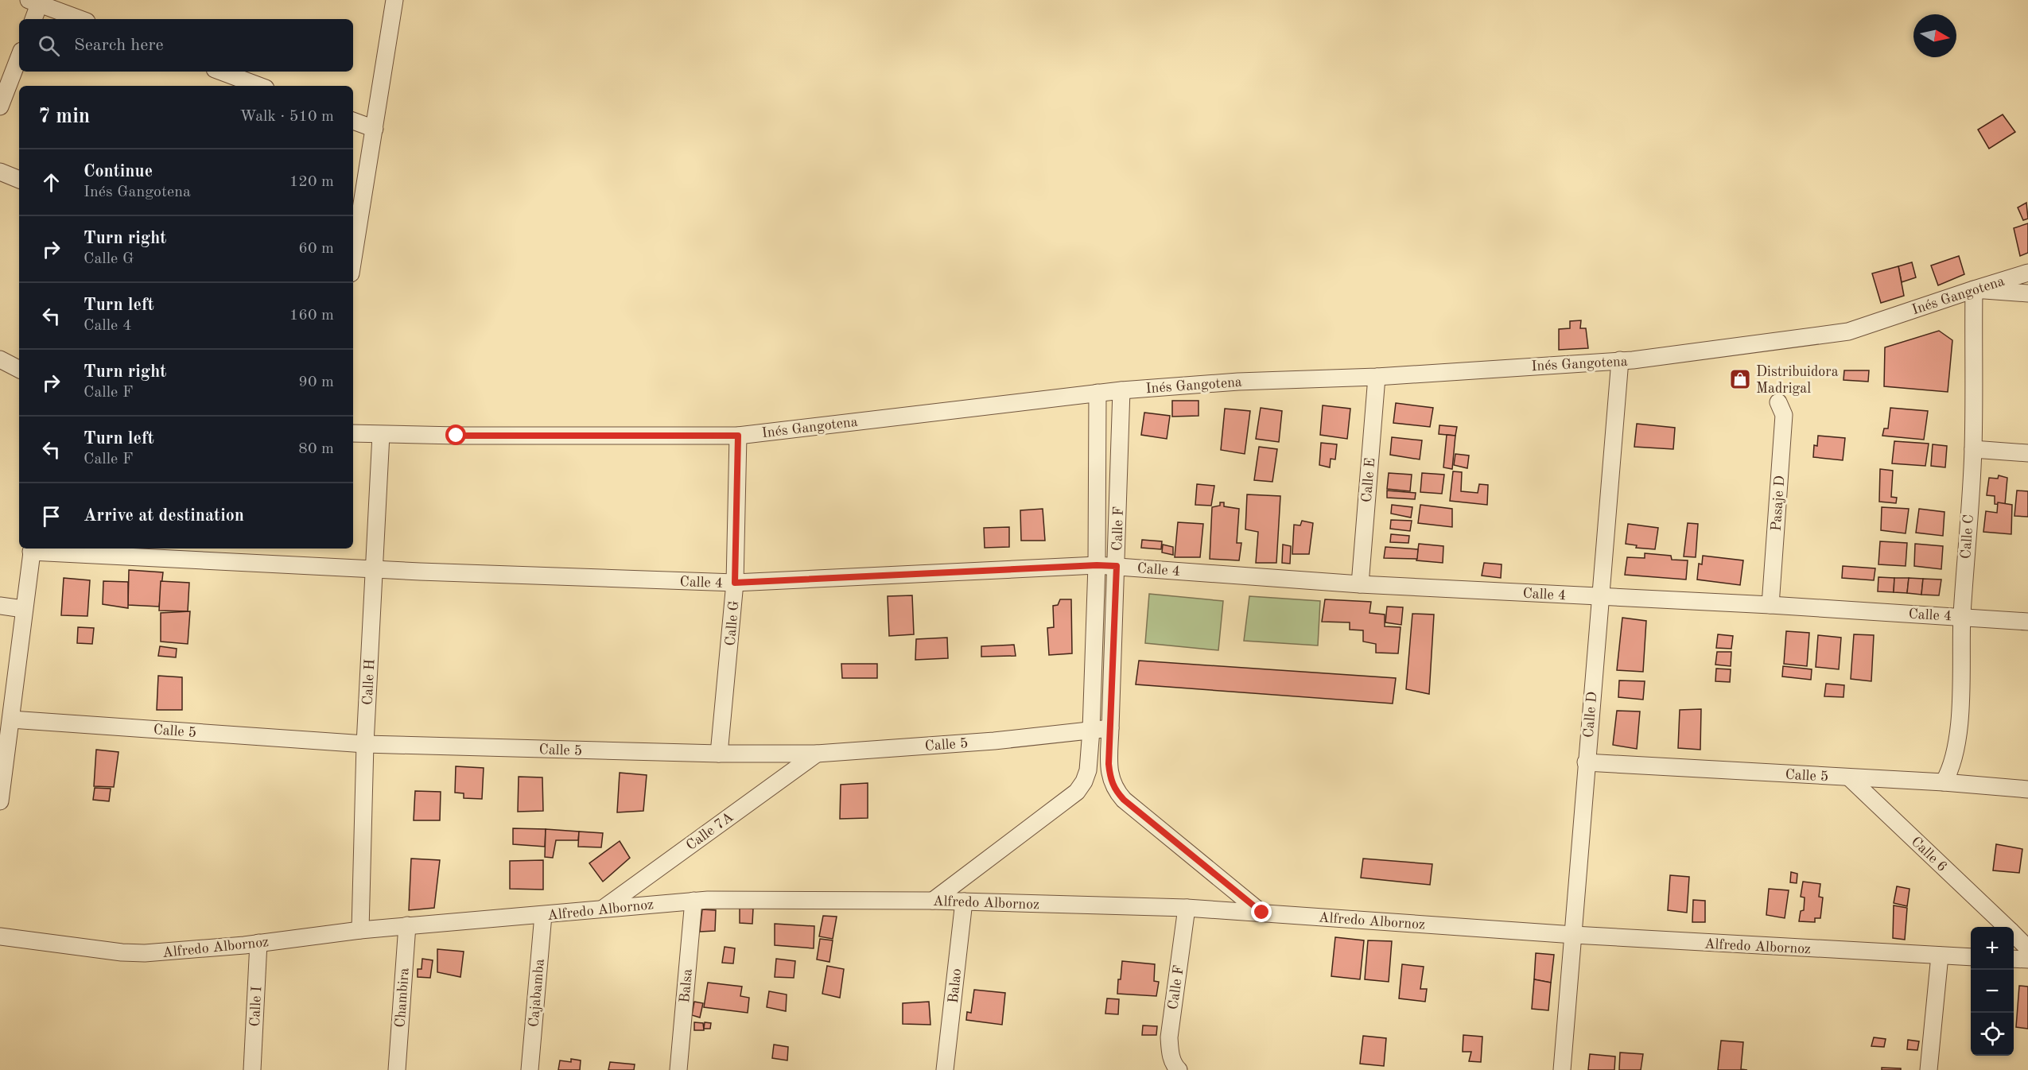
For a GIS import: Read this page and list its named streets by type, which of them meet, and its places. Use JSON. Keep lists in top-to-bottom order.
{
  "streets": {
    "street": [
      "Inés Gangotena",
      "Calle E",
      "Pasaje D",
      "Calle F",
      "Calle C",
      "Calle 4",
      "Calle G",
      "Calle H",
      "Calle D",
      "Calle 5",
      "Calle 7A",
      "Calle 6",
      "Alfredo Albornoz",
      "Balsa",
      "Balao",
      "Cajabamba",
      "Chambira",
      "Calle I"
    ]
  },
  "crossings": [
    ["Inés Gangotena", "Calle E"],
    ["Inés Gangotena", "Calle F"],
    ["Inés Gangotena", "Calle C"],
    ["Inés Gangotena", "Calle G"],
    ["Inés Gangotena", "Calle H"],
    ["Inés Gangotena", "Calle D"],
    ["Calle E", "Calle 4"],
    ["Pasaje D", "Calle 4"],
    ["Calle F", "Calle 4"],
    ["Calle F", "Calle 5"],
    ["Calle F", "Alfredo Albornoz"],
    ["Calle C", "Calle 4"],
    ["Calle C", "Calle 5"],
    ["Calle 4", "Calle G"],
    ["Calle 4", "Calle H"],
    ["Calle 4", "Calle D"],
    ["Calle G", "Calle 5"],
    ["Calle H", "Calle 5"],
    ["Calle H", "Alfredo Albornoz"],
    ["Calle D", "Calle 5"],
    ["Calle D", "Alfredo Albornoz"],
    ["Calle 5", "Calle 7A"],
    ["Calle 5", "Calle 6"],
    ["Calle 7A", "Alfredo Albornoz"],
    ["Alfredo Albornoz", "Balsa"],
    ["Alfredo Albornoz", "Balao"],
    ["Alfredo Albornoz", "Cajabamba"],
    ["Alfredo Albornoz", "Chambira"],
    ["Alfredo Albornoz", "Calle I"]
  ],
  "places": {
    "shop": ["Distribuidora Madrigal"]
  },
  "north": "right",
  "page": {
    "search": "Search here",
    "heading": ["7 min", "Walk · 510 m"],
    "list": [
      ["Continue", "Inés Gangotena", "120 m"],
      ["Turn right", "Calle G", "60 m"],
      ["Turn left", "Calle 4", "160 m"],
      ["Turn right", "Calle F", "90 m"],
      ["Turn left", "Calle F", "80 m"],
      "Arrive at destination"
    ],
    "map_buttons": ["+", "−"]
  }
}
